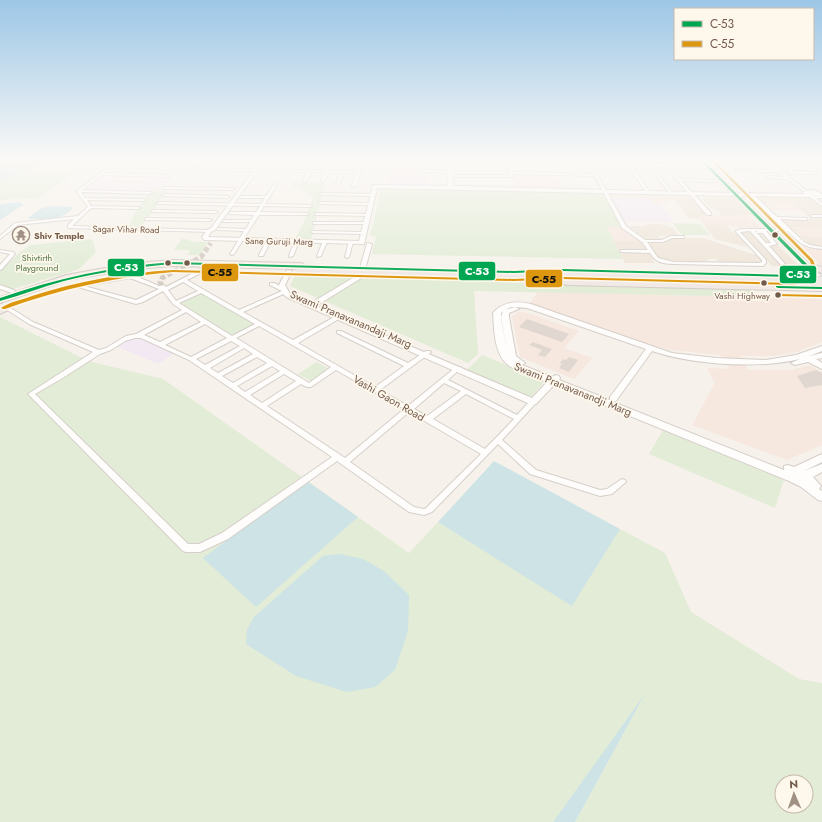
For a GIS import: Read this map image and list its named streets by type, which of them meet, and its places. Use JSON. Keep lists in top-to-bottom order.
{
  "streets": {
    "street": [
      "Sagar Vihar Road",
      "Sane Guruji Marg",
      "Swami Pranavanandaji Marg",
      "Swami Pranavanandji Marg",
      "Vashi Gaon Road"
    ]
  },
  "crossings": [
    ["Sagar Vihar Road", "Sane Guruji Marg"]
  ],
  "parks": ["Shivtirth Playground"],
  "places": {
    "temple": ["Shiv Temple"],
    "other": ["Vashi Highway"]
  },
  "lines": ["transit line C-53", "transit line C-55"],
  "legend": ["C-53", "C-55"],
  "north": "top"
}
